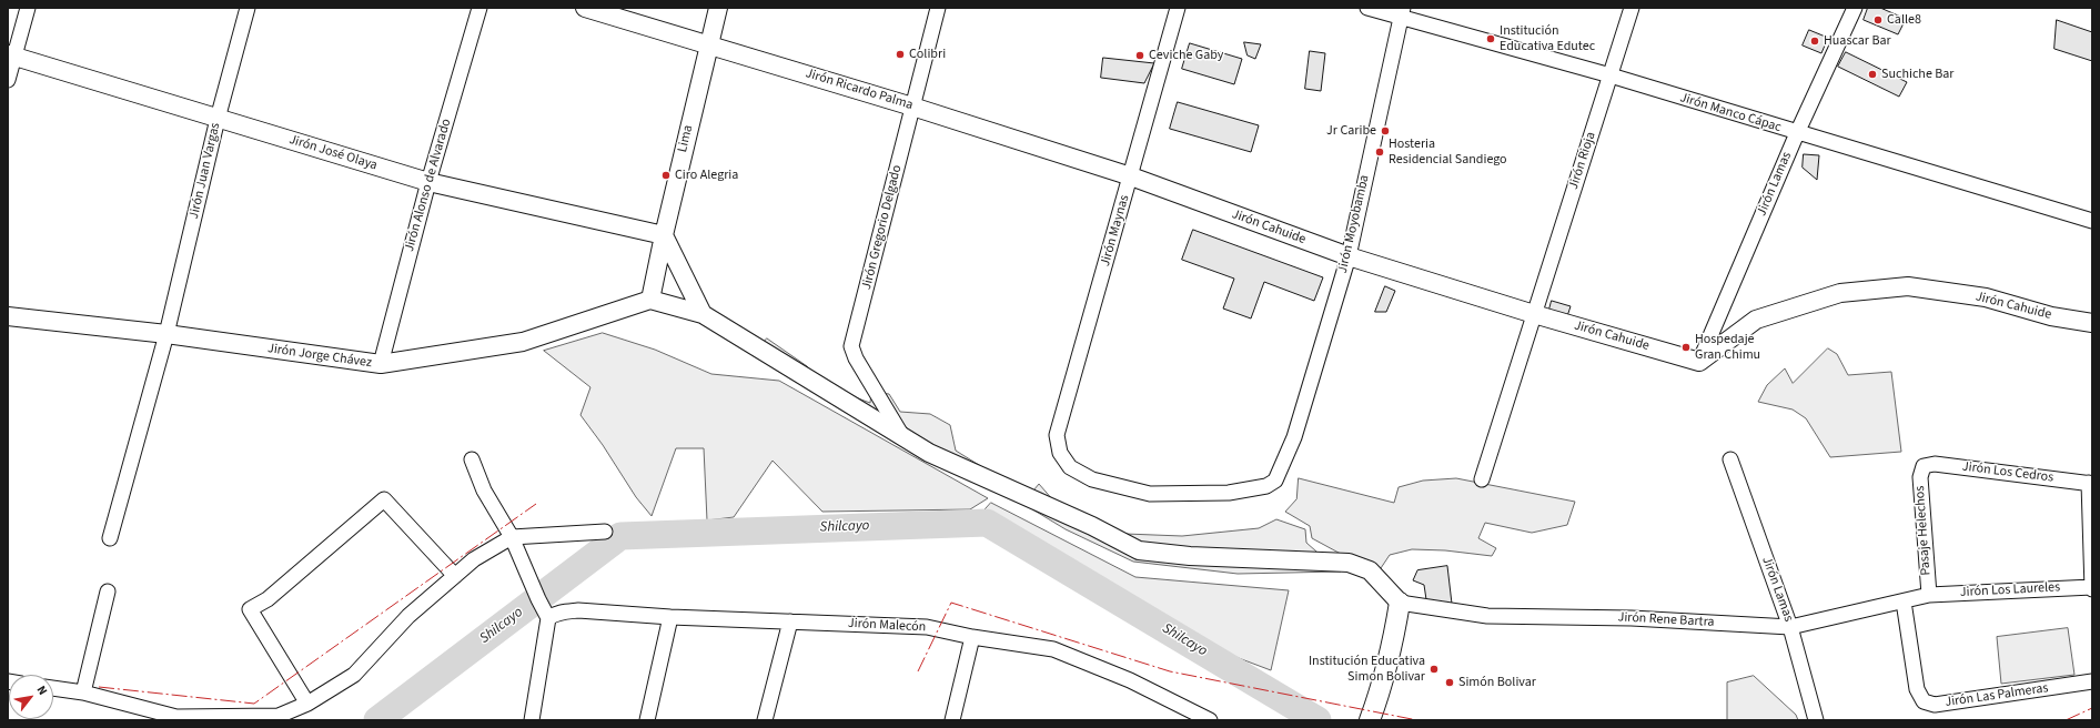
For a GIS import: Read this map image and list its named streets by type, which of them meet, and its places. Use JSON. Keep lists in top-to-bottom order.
{
  "streets": {
    "street": [
      "Jirón Ricardo Palma",
      "Jirón Manco Cápac",
      "Lima",
      "Jirón José Olaya",
      "Jirón Rioja",
      "Jirón Juan Vargas",
      "Jirón Lamas",
      "Jirón Alonso de Alvarado",
      "Jirón Moyobamba",
      "Jirón Gregorio Delgado",
      "Jirón Cahuide",
      "Jirón Maynas",
      "Jirón Jorge Chávez",
      "Jirón Los Cedros",
      "Pasaje Helechos",
      "Jirón Los Laureles",
      "Jirón Rene Bartra",
      "Jirón Malecón",
      "Jirón Las Palmeras"
    ]
  },
  "crossings": [
    ["Jirón Ricardo Palma", "Lima"],
    ["Jirón Ricardo Palma", "Jirón Gregorio Delgado"],
    ["Jirón Ricardo Palma", "Jirón Cahuide"],
    ["Jirón Ricardo Palma", "Jirón Maynas"],
    ["Jirón Manco Cápac", "Jirón Rioja"],
    ["Jirón Manco Cápac", "Jirón Lamas"],
    ["Jirón Manco Cápac", "Jirón Moyobamba"],
    ["Lima", "Jirón José Olaya"],
    ["Lima", "Jirón Jorge Chávez"],
    ["Jirón José Olaya", "Jirón Juan Vargas"],
    ["Jirón José Olaya", "Jirón Alonso de Alvarado"],
    ["Jirón Rioja", "Jirón Cahuide"],
    ["Jirón Juan Vargas", "Jirón Jorge Chávez"],
    ["Jirón Lamas", "Jirón Cahuide"],
    ["Jirón Lamas", "Jirón Rene Bartra"],
    ["Jirón Alonso de Alvarado", "Jirón Jorge Chávez"],
    ["Jirón Moyobamba", "Jirón Cahuide"],
    ["Jirón Moyobamba", "Jirón Maynas"],
    ["Jirón Cahuide", "Jirón Maynas"],
    ["Jirón Los Cedros", "Pasaje Helechos"],
    ["Pasaje Helechos", "Jirón Los Laureles"],
    ["Pasaje Helechos", "Jirón Rene Bartra"],
    ["Jirón Los Laureles", "Jirón Rene Bartra"],
    ["Jirón Rene Bartra", "Jirón Las Palmeras"]
  ],
  "water": ["Shilcayo"],
  "places": [
    "Calle8",
    "Institución Educativa Edutec",
    "Huascar Bar",
    "Colibri",
    "Ceviche Gaby",
    "Suchiche Bar",
    "Jr Caribe",
    "Hosteria Residencial Sandiego",
    "Ciro Alegria",
    "Hospedaje Gran Chimu",
    "Institución Educativa Simon Bolivar",
    "Simón Bolivar"
  ],
  "north": "top right"
}
